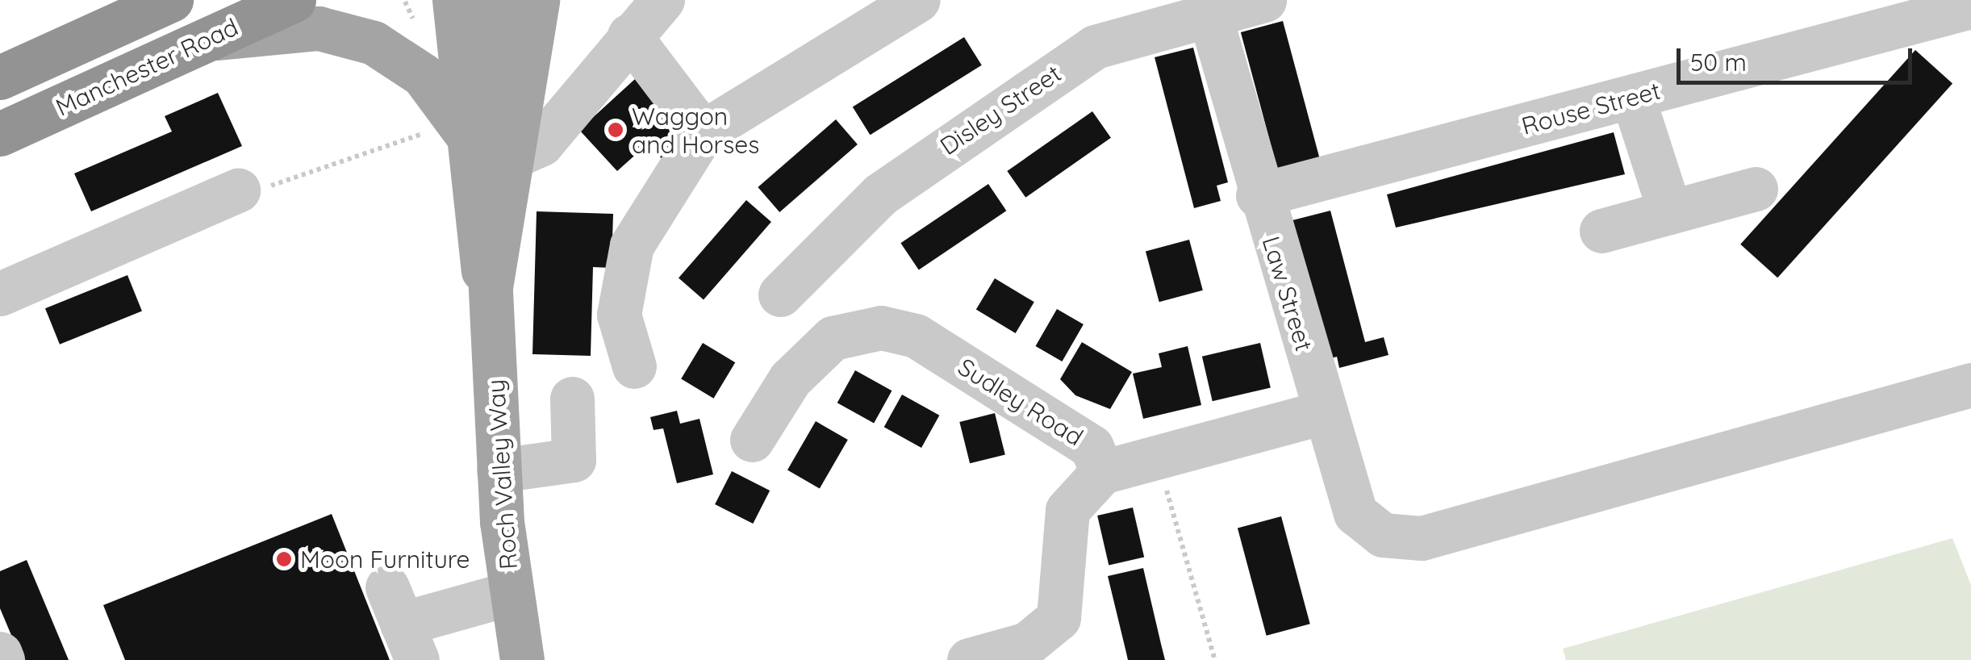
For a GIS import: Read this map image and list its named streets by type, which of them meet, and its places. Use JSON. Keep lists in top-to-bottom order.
{
  "streets": {
    "highway": ["Manchester Road"],
    "main road": ["Roch Valley Way"],
    "street": [
      "Rouse Street",
      "Disley Street",
      "Law Street",
      "Sudley Road"
    ]
  },
  "crossings": [
    ["Rouse Street", "Law Street"],
    ["Disley Street", "Law Street"],
    ["Law Street", "Sudley Road"]
  ],
  "places": ["Waggon and Horses", "Moon Furniture"],
  "scale_bar": "50 m"
}
